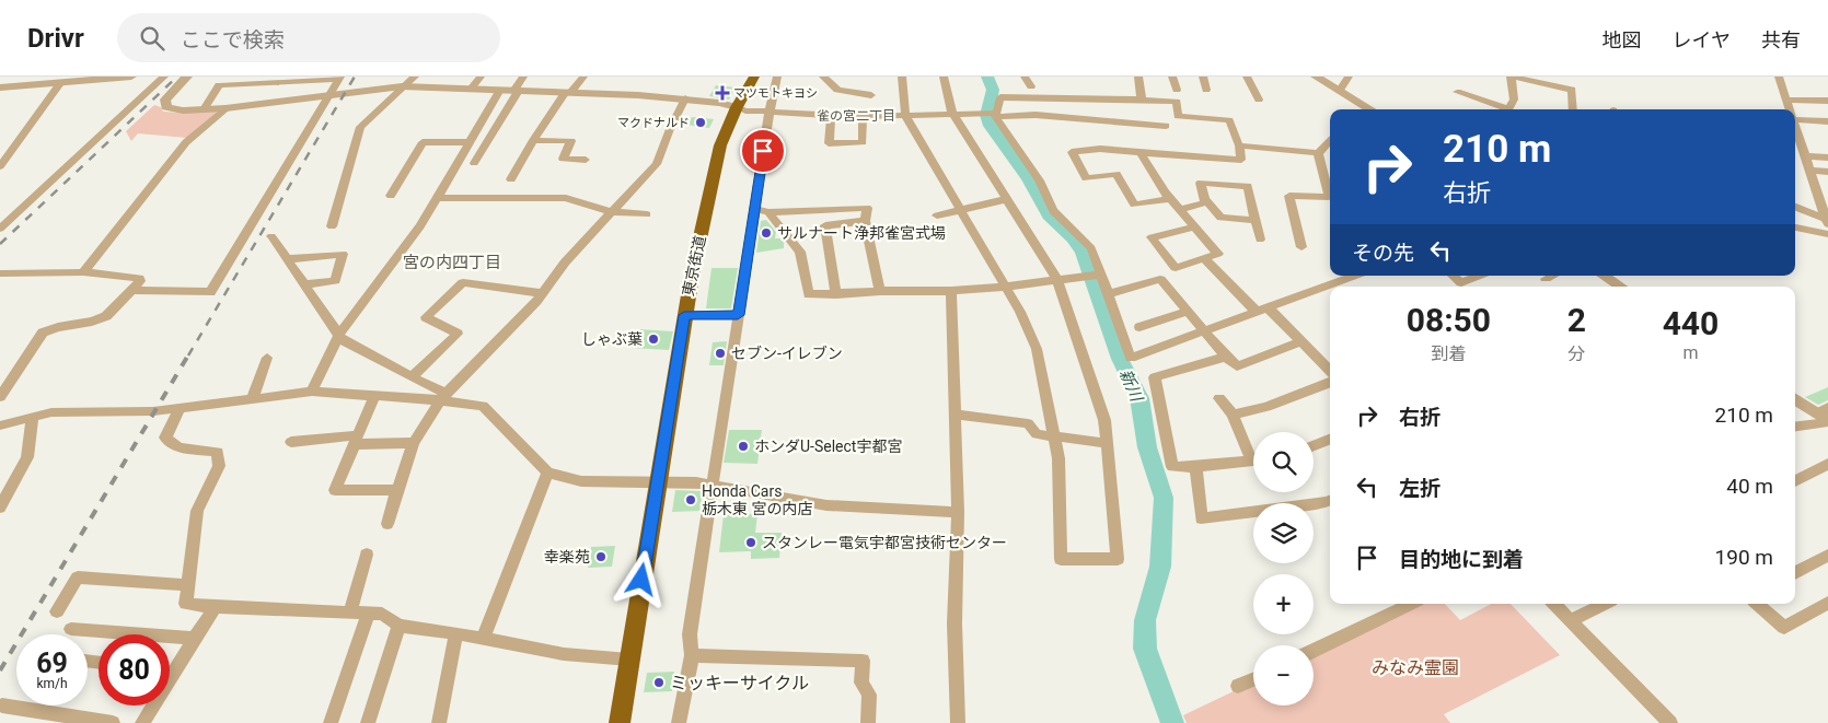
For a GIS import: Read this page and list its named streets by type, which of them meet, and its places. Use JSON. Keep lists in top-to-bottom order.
{
  "streets": {
    "highway": ["東京街道"]
  },
  "districts": ["雀の宮二丁目", "宮の内四丁目"],
  "water": ["新川"],
  "parks": ["みなみ霊園"],
  "places": {
    "health": ["マツモトキヨシ"],
    "other": [
      "マクドナルド",
      "サルナート浄邦雀宮式場",
      "しゃぶ葉",
      "セブン-イレブン",
      "ホンダU-Select宇都宮",
      "Honda Cars 栃木東 宮の内店",
      "スタンレー電気宇都宮技術センター",
      "幸楽苑",
      "ミッキーサイクル"
    ]
  },
  "page": {
    "header": "Drivr",
    "search": "ここで検索",
    "nav": ["地図", "レイヤ", "共有"],
    "turn": ["210 m", "右折"],
    "then": "その先",
    "eta": [
      "08:50",
      "到着",
      "2",
      "分",
      "440",
      "m"
    ],
    "list": [
      {
        "name": "右折",
        "value": "210 m"
      },
      {
        "name": "左折",
        "value": "40 m"
      },
      {
        "name": "目的地に到着",
        "value": "190 m"
      }
    ],
    "map_buttons": ["+", "−"],
    "speed": "69 km/h",
    "limit": "80"
  }
}
